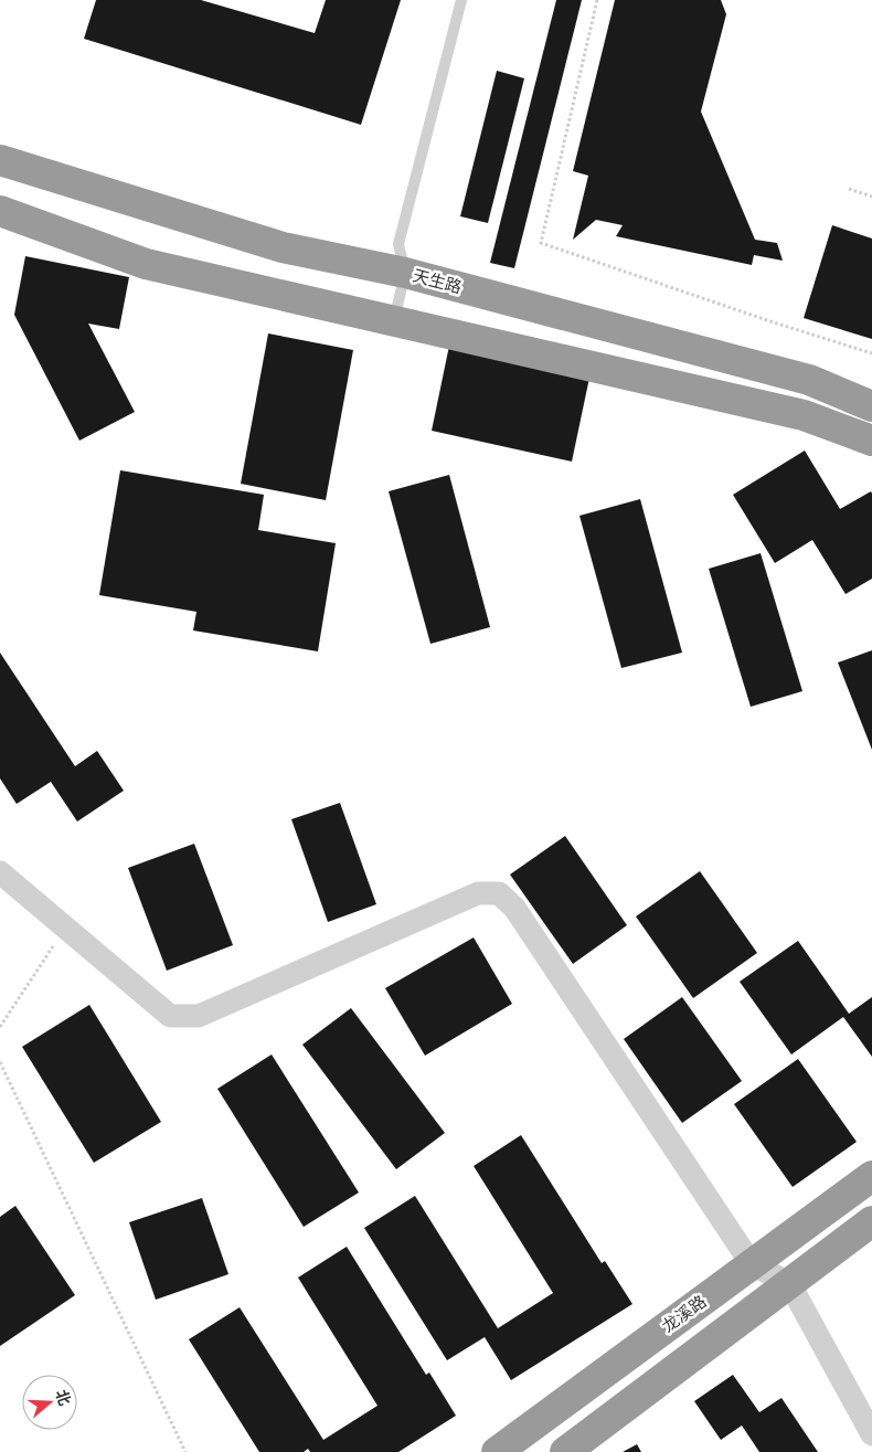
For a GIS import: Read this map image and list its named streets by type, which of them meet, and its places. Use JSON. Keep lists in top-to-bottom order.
{
  "streets": {
    "highway": ["天生路", "龙溪路"]
  },
  "north": "right"
}
